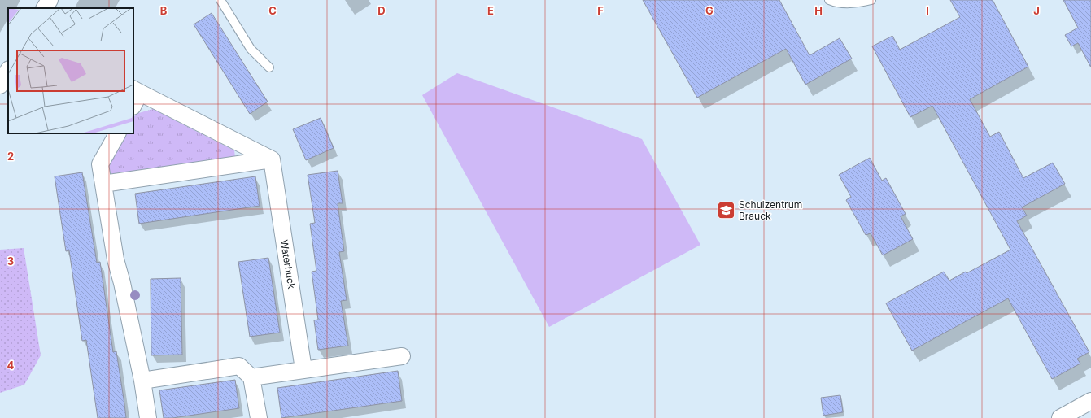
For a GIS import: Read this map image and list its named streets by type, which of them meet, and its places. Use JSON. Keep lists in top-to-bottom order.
{
  "streets": {
    "street": ["Waterhuck"]
  },
  "places": {
    "school or university": ["Schulzentrum Brauck"]
  },
  "grid": {
    "columns": [
      "B",
      "C",
      "D",
      "E",
      "F",
      "G",
      "H",
      "I",
      "J"
    ],
    "rows": ["2", "3", "4"]
  }
}
